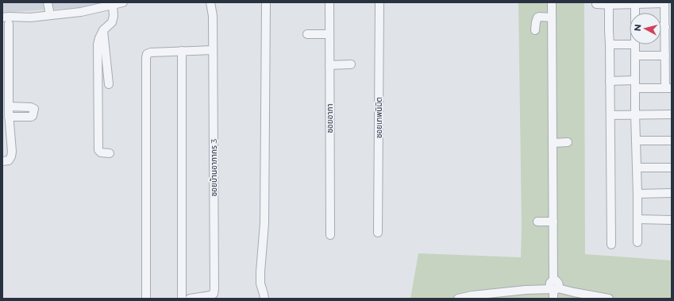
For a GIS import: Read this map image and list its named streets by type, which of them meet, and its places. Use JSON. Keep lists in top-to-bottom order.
{
  "streets": {
    "street": ["ซอยเทพนิมิต", "ซอยอาภา", "ซอยบ้านอาภากร 3"]
  },
  "north": "left"
}
